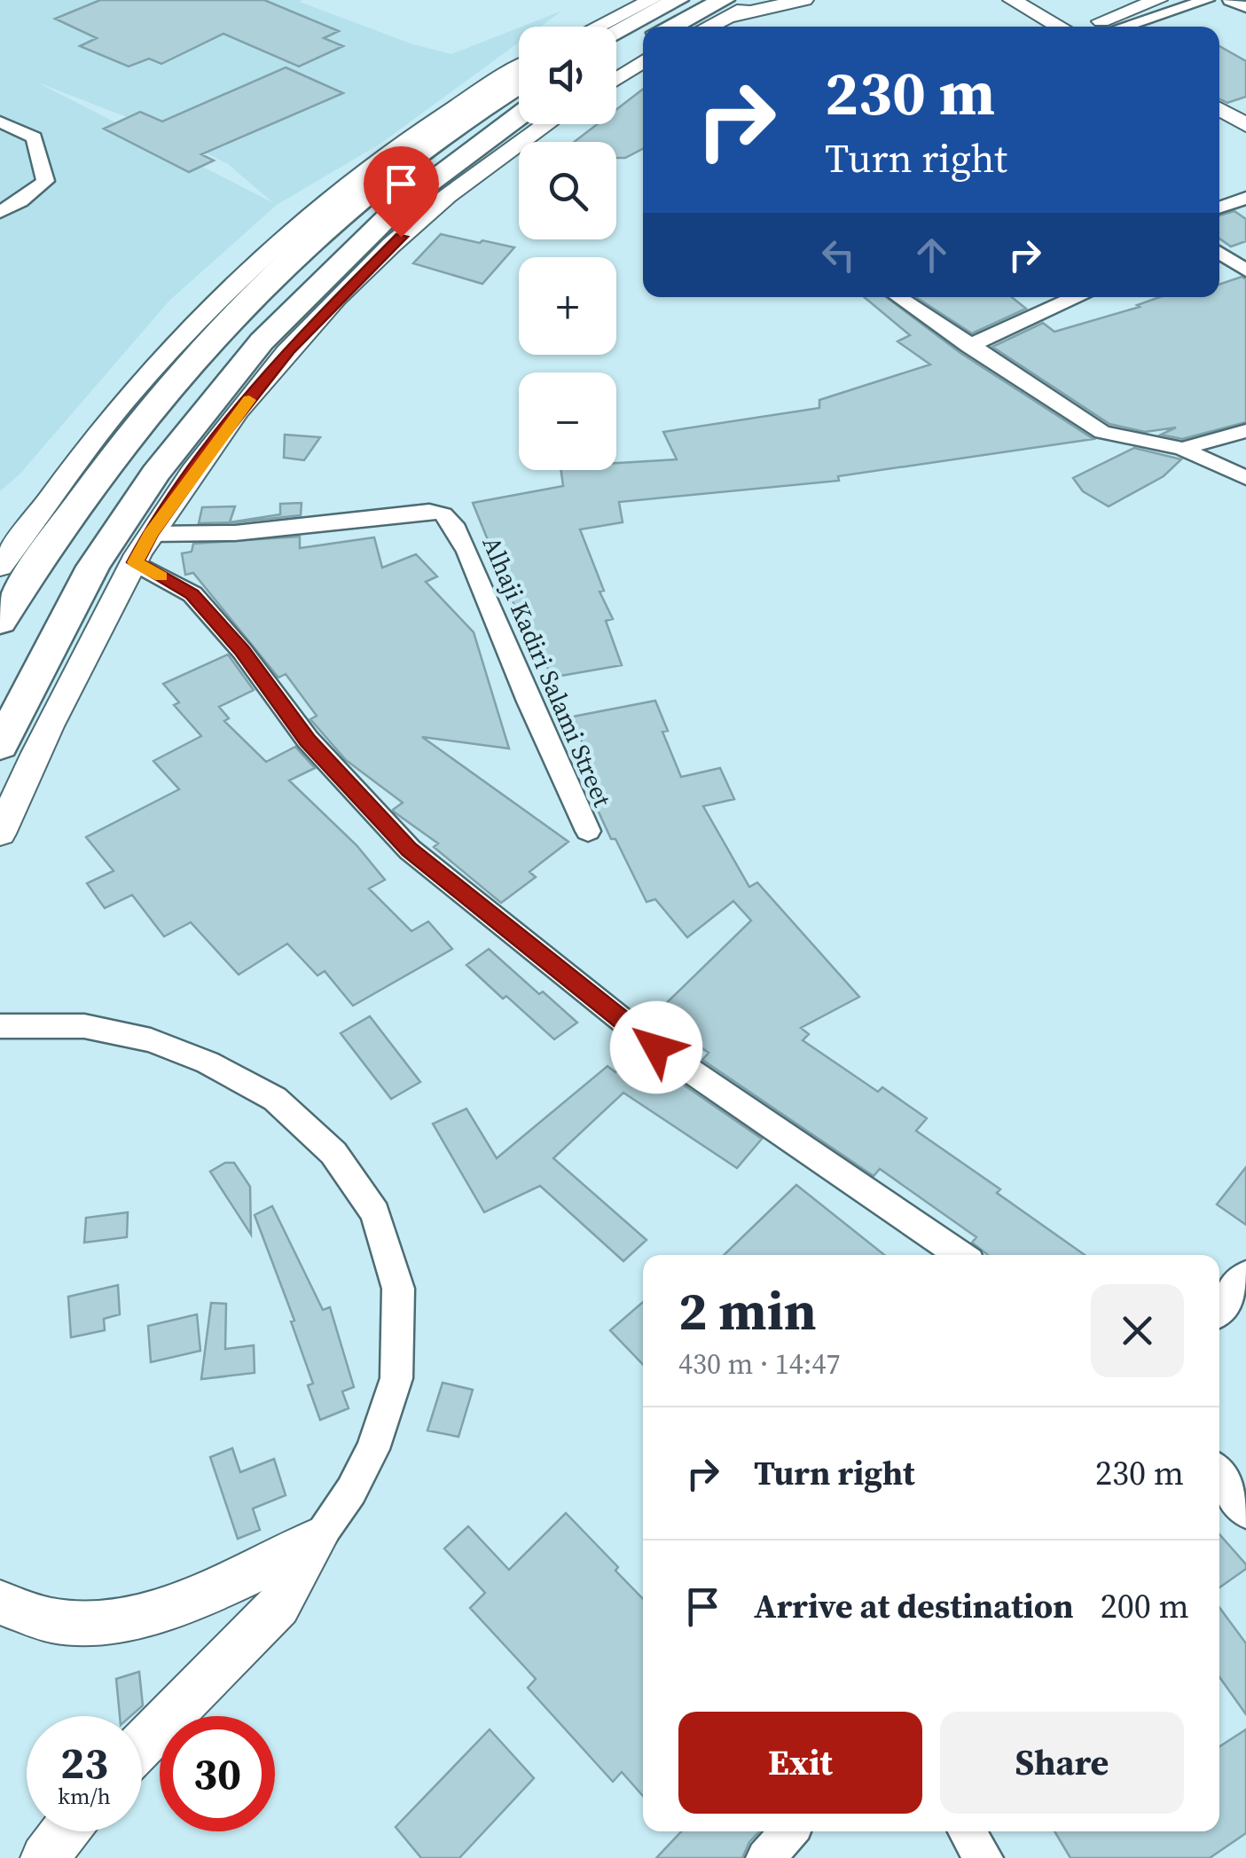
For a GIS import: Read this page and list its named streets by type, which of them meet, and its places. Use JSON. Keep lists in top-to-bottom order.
{
  "streets": {
    "street": ["Alhaji Kadiri Salami Street"]
  },
  "page": {
    "map_buttons": ["+", "−"],
    "turn": ["230 m", "Turn right"],
    "heading": ["2 min", "430 m · 14:47"],
    "list": [
      {
        "name": "Turn right",
        "value": "230 m"
      },
      {
        "name": "Arrive at destination",
        "value": "200 m"
      }
    ],
    "buttons": ["Exit", "Share"],
    "speed": "23 km/h",
    "limit": "30"
  }
}
